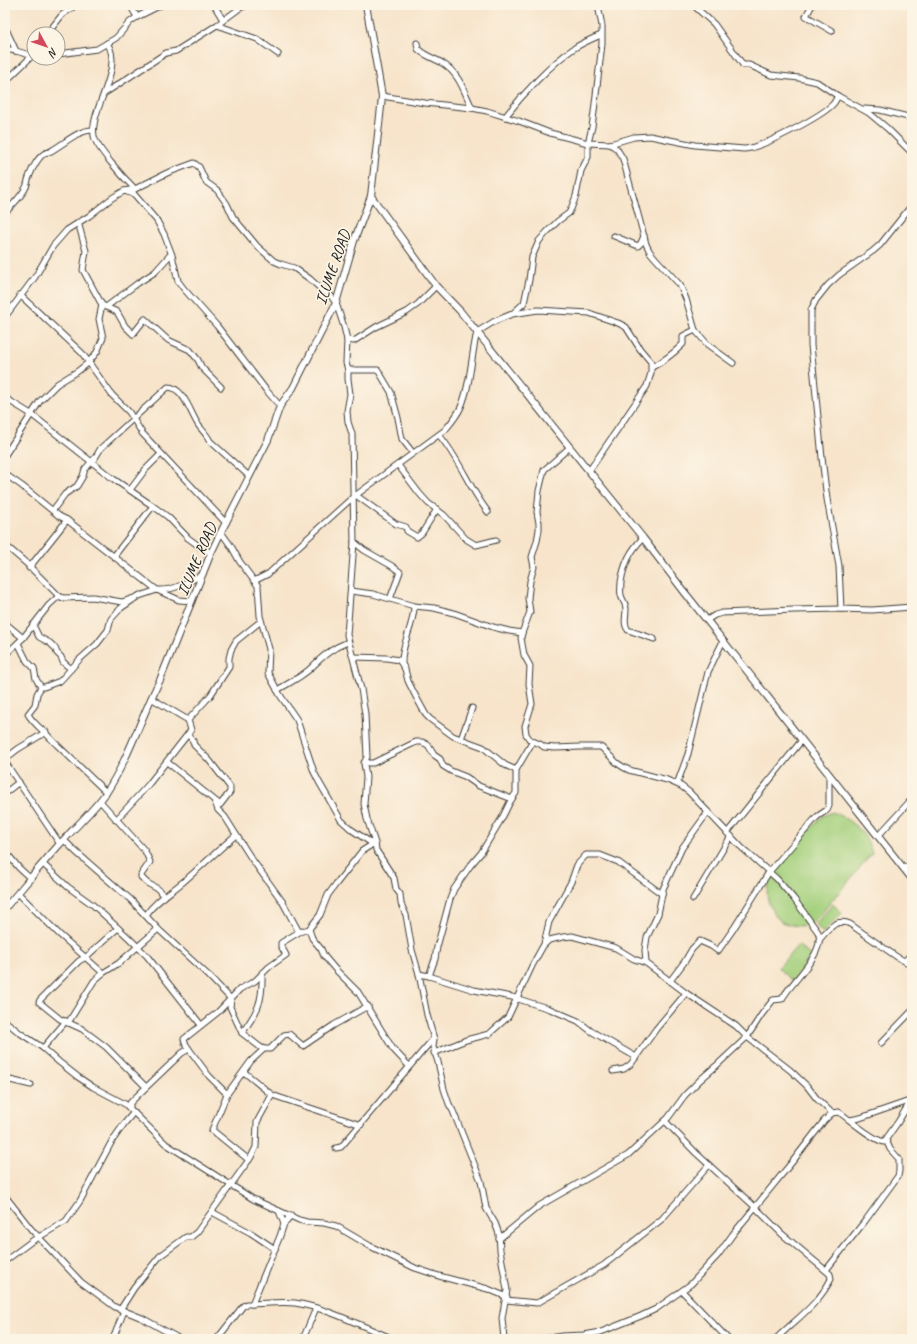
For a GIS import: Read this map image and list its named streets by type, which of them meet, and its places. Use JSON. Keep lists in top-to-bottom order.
{
  "streets": {
    "street": ["ILUME ROAD"]
  },
  "north": "bottom right"
}
